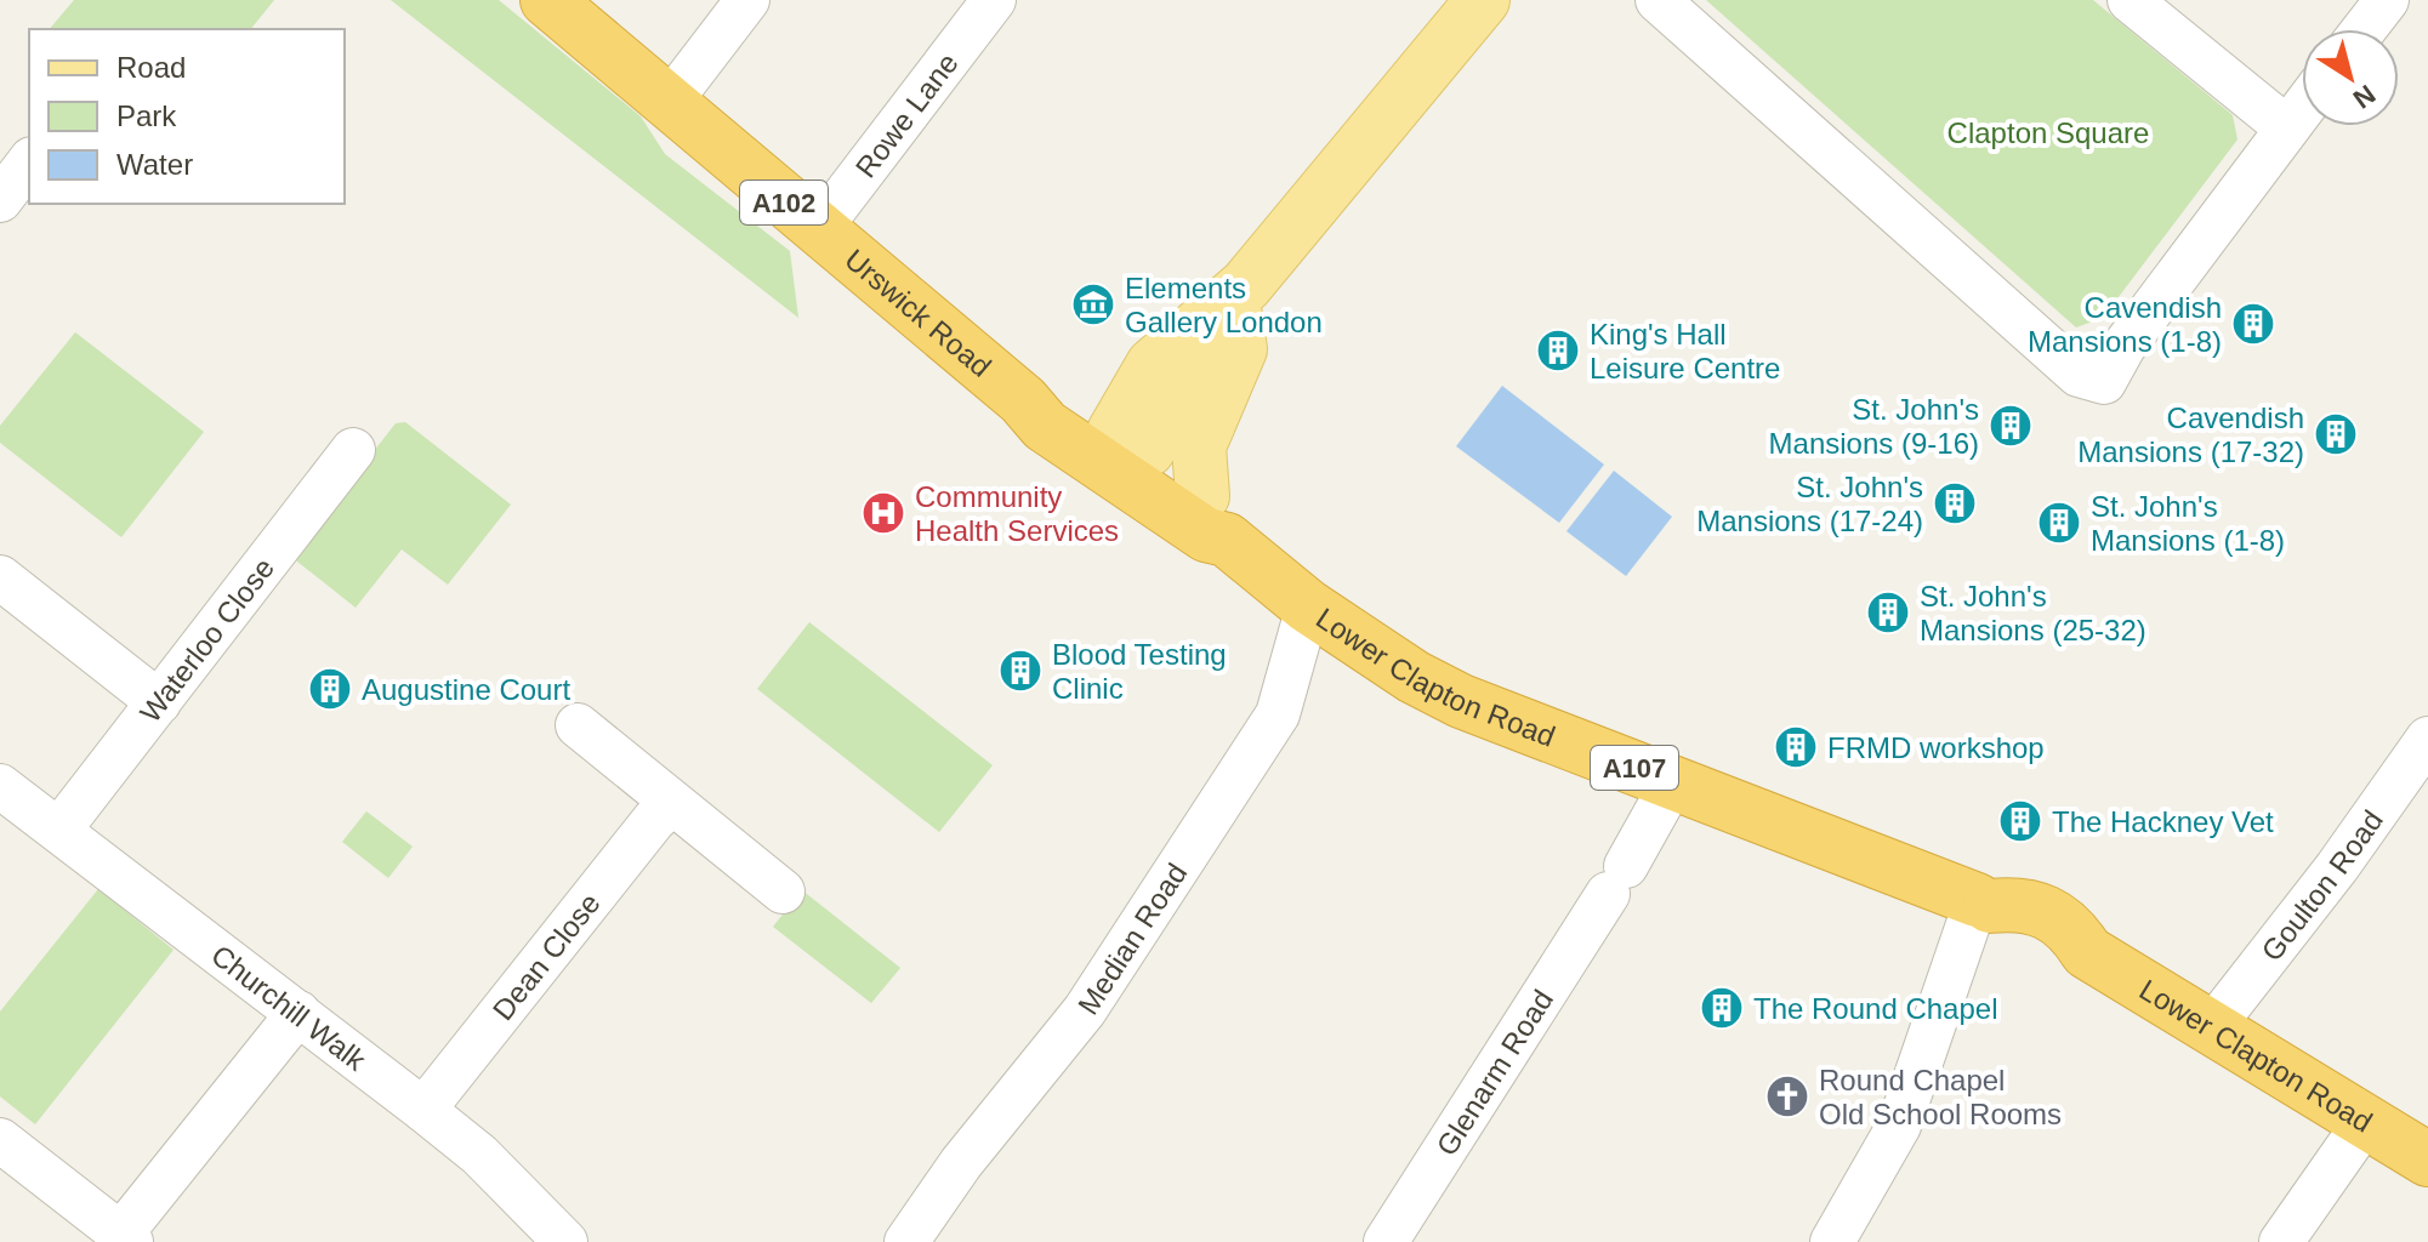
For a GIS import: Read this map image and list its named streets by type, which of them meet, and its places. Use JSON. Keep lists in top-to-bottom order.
{
  "streets": {
    "highway": [
      "A102",
      "Urswick Road",
      "Lower Clapton Road",
      "A107"
    ],
    "street": [
      "Rowe Lane",
      "Waterloo Close",
      "Goulton Road",
      "Median Road",
      "Dean Close",
      "Churchill Walk",
      "Glenarm Road"
    ]
  },
  "crossings": [
    ["Rowe Lane", "Urswick Road"],
    ["Urswick Road", "Lower Clapton Road"],
    ["Waterloo Close", "Churchill Walk"],
    ["Lower Clapton Road", "Goulton Road"],
    ["Lower Clapton Road", "Median Road"],
    ["Lower Clapton Road", "Glenarm Road"],
    ["Dean Close", "Churchill Walk"]
  ],
  "parks": ["Clapton Square"],
  "places": {
    "museum": ["Elements Gallery London"],
    "building": [
      "Cavendish Mansions (1-8)",
      "King's Hall Leisure Centre",
      "St. John's Mansions (9-16)",
      "Cavendish Mansions (17-32)",
      "St. John's Mansions (17-24)",
      "St. John's Mansions (1-8)",
      "St. John's Mansions (25-32)",
      "Blood Testing Clinic",
      "Augustine Court",
      "FRMD workshop",
      "The Hackney Vet",
      "The Round Chapel"
    ],
    "hospital": ["Community Health Services"],
    "church": ["Round Chapel Old School Rooms"]
  },
  "legend": ["Road", "Park", "Water"],
  "north": "bottom right"
}
